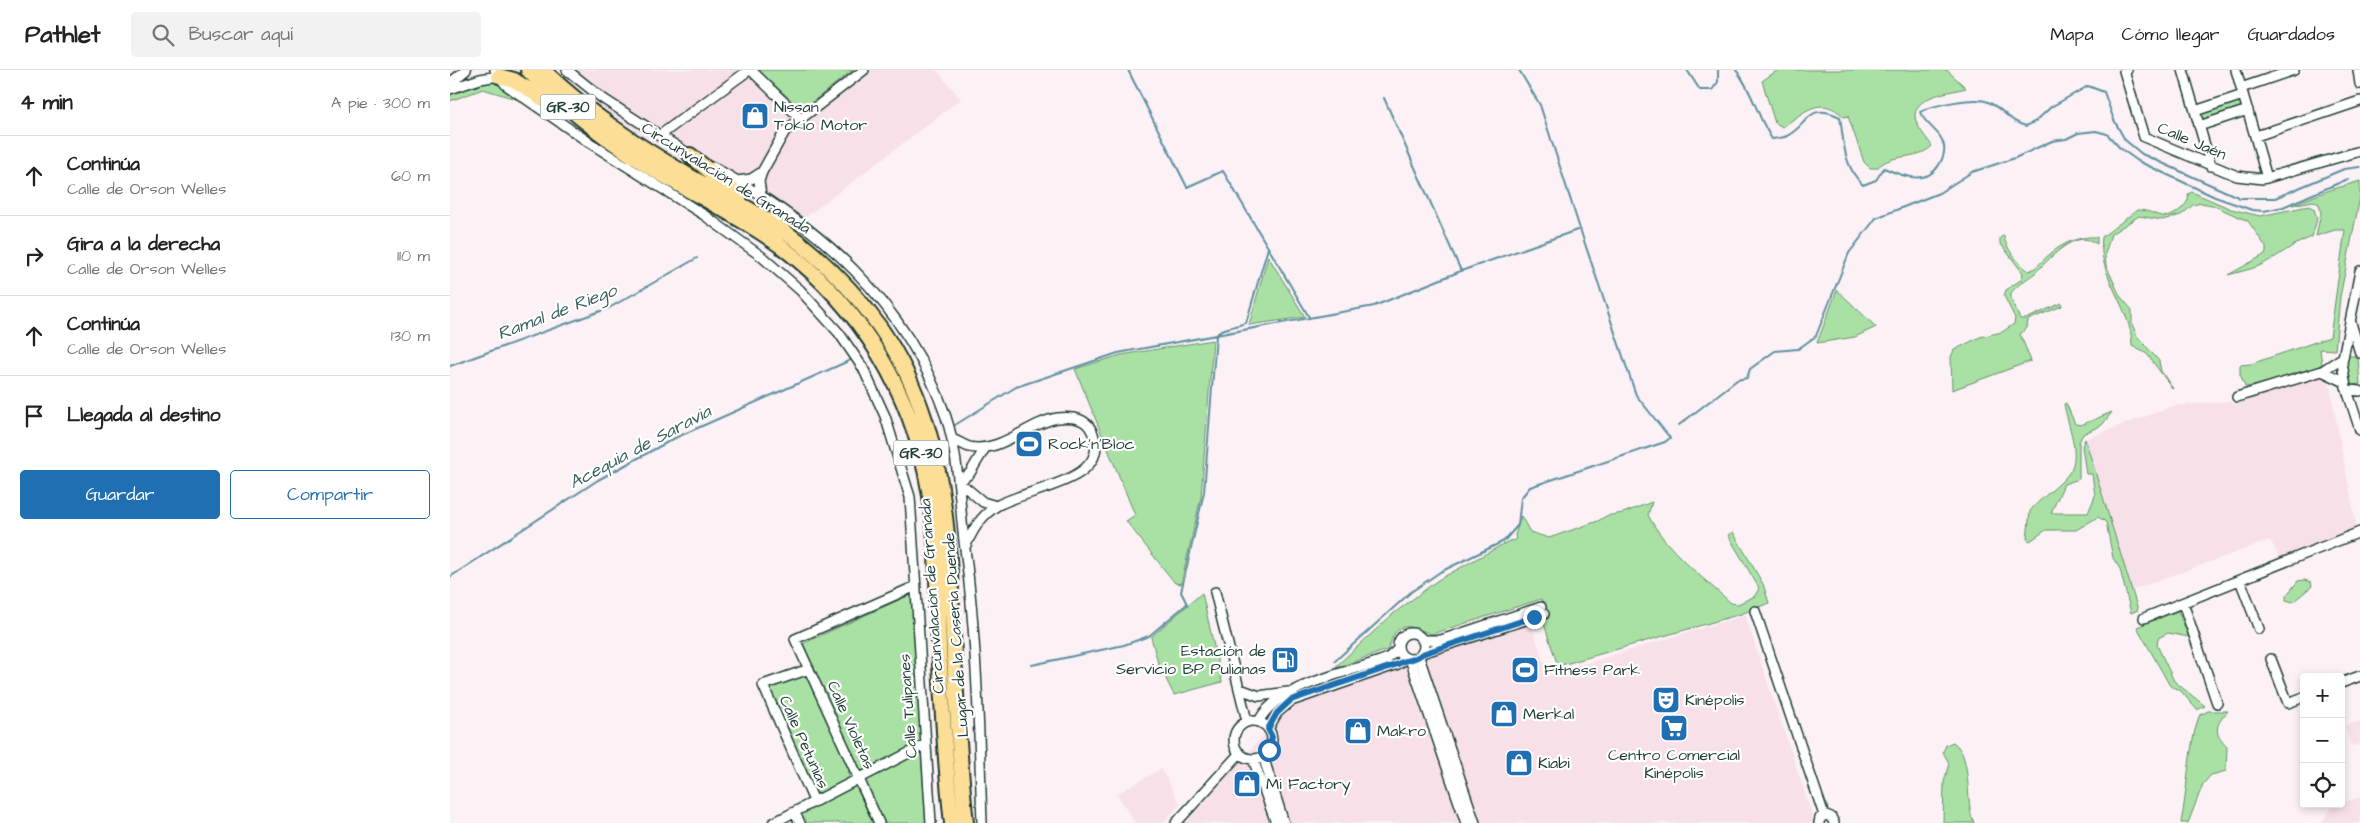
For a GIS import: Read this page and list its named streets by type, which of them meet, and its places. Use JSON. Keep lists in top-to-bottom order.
{
  "streets": {
    "highway": ["GR-30", "Circunvalación de Granada"],
    "street": [
      "Calle Jaén",
      "Lugar de la Caseria Duende",
      "Calle Tulipanes",
      "Calle Violetas",
      "Calle Petunias"
    ]
  },
  "crossings": [
    ["Calle Tulipanes", "Calle Violetas"],
    ["Calle Violetas", "Calle Petunias"]
  ],
  "water": ["Ramal de Riego", "Acequia de Saravia"],
  "places": {
    "shop": [
      "Nissan Tokio Motor",
      "Merkal",
      "Makro",
      "Kiabi",
      "Mi Factory"
    ],
    "sports": ["Rock'n'Bloc", "Fitness Park"],
    "fuel station": ["Estación de Servicio BP Pulianas"],
    "theatre": ["Kinépolis"],
    "supermarket": ["Centro Comercial Kinépolis"]
  },
  "page": {
    "header": "Pathlet",
    "search": "Buscar aquí",
    "nav": ["Mapa", "Cómo llegar", "Guardados"],
    "heading": ["4 min", "A pie · 300 m"],
    "list": [
      ["Continúa", "Calle de Orson Welles", "60 m"],
      ["Gira a la derecha", "Calle de Orson Welles", "110 m"],
      ["Continúa", "Calle de Orson Welles", "130 m"],
      "Llegada al destino"
    ],
    "buttons": ["Guardar", "Compartir"],
    "map_buttons": ["+", "−"]
  }
}
